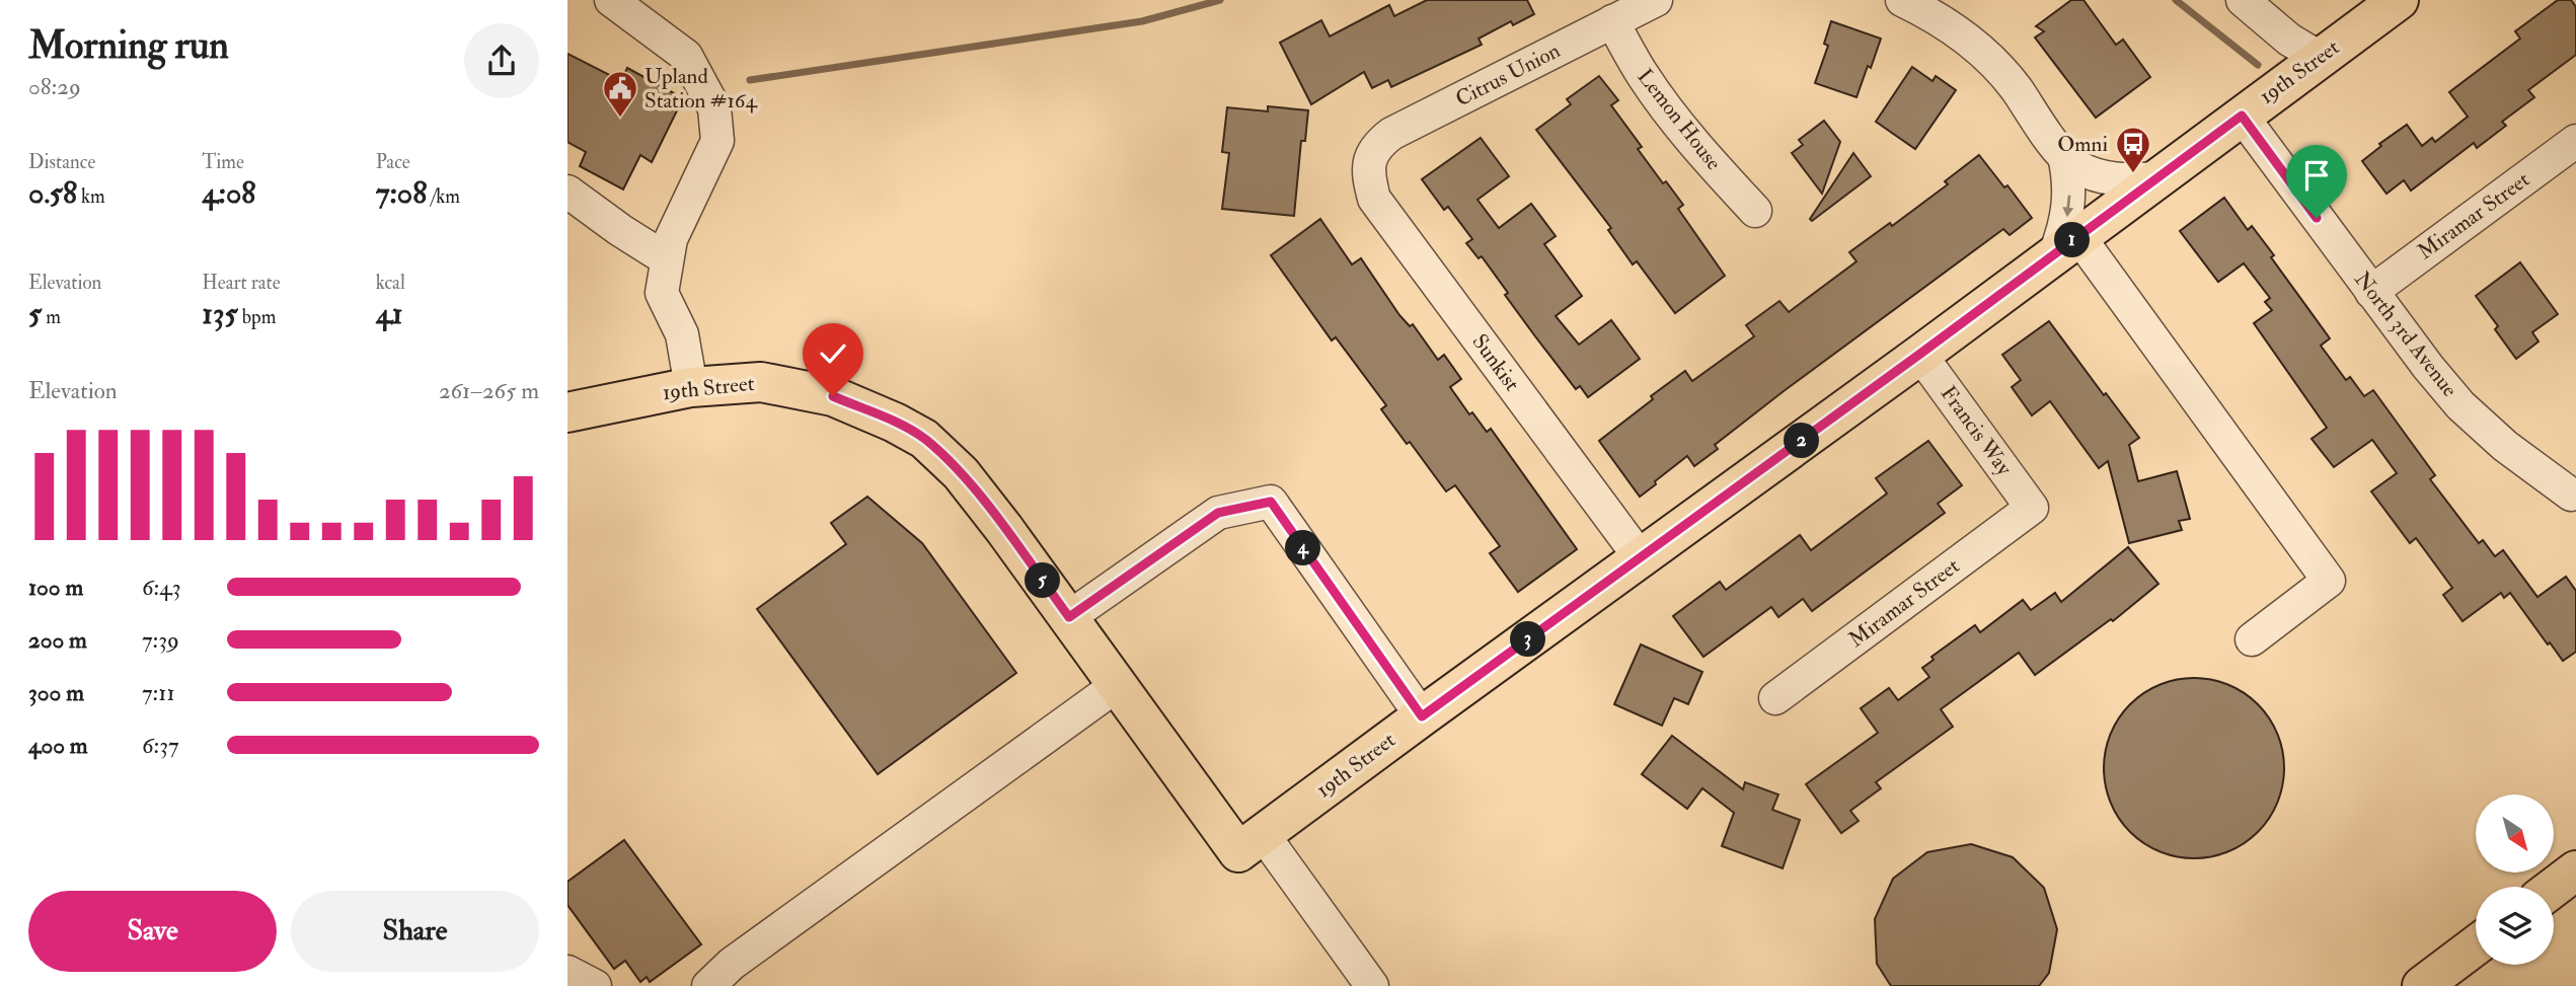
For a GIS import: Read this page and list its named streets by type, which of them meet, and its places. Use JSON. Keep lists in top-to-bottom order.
{
  "streets": {
    "main road": ["19th Street"],
    "street": [
      "Citrus Union",
      "Lemon House",
      "Miramar Street",
      "North 3rd Avenue",
      "Sunkist",
      "Francis Way"
    ]
  },
  "crossings": [
    ["19th Street", "North 3rd Avenue"],
    ["19th Street", "Sunkist"],
    ["19th Street", "Francis Way"],
    ["Citrus Union", "Lemon House"],
    ["Citrus Union", "Sunkist"],
    ["Miramar Street", "North 3rd Avenue"],
    ["Miramar Street", "Francis Way"]
  ],
  "places": {
    "public building": ["Upland Station #164"],
    "bus stop": ["Omni"]
  },
  "north": "bottom right",
  "page": {
    "heading": ["Morning run", "08:29"],
    "stats": [
      ["Distance", "0.58 km"],
      ["Time", "4:08"],
      ["Pace", "7:08 /km"],
      ["Elevation", "5 m"],
      ["Heart rate", "135 bpm"],
      ["kcal", "41"]
    ],
    "pins": [
      "1",
      "2",
      "4",
      "5",
      "3"
    ],
    "chart": ["Elevation", "261–265 m"],
    "list": [
      {
        "name": "100 m",
        "note": "6:43"
      },
      {
        "name": "200 m",
        "note": "7:39"
      },
      {
        "name": "300 m",
        "note": "7:11"
      },
      {
        "name": "400 m",
        "note": "6:37"
      }
    ],
    "buttons": ["Save", "Share"]
  }
}
